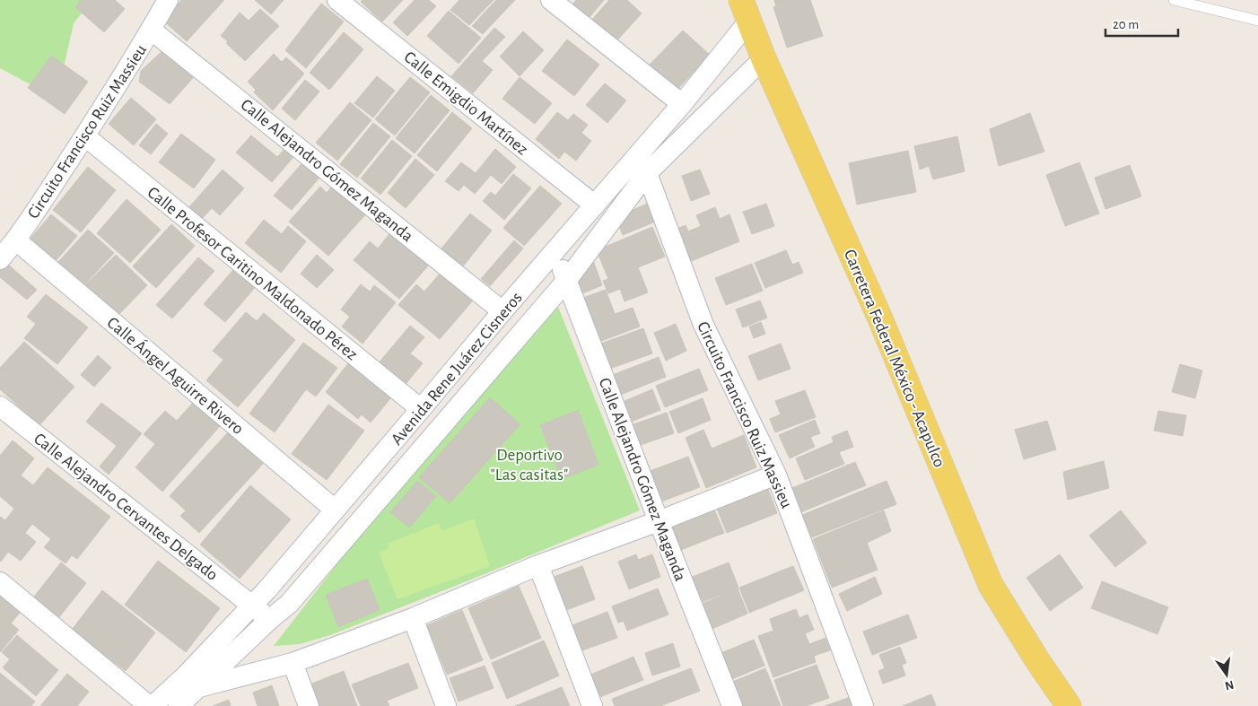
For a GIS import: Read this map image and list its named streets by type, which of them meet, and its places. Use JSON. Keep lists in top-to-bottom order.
{
  "streets": {
    "main road": ["Carretera Federal México - Acapulco"],
    "street": [
      "Calle Emigdio Martínez",
      "Circuito Francisco Ruiz Massieu",
      "Calle Alejandro Gómez Maganda",
      "Calle Profesor Caritino Maldonado Pérez",
      "Avenida Rene Juárez Cisneros",
      "Calle Ángel Aguirre Rivero",
      "Calle Alejandro Cervantes Delgado"
    ]
  },
  "crossings": [
    ["Calle Emigdio Martínez", "Avenida Rene Juárez Cisneros"],
    ["Circuito Francisco Ruiz Massieu", "Calle Alejandro Gómez Maganda"],
    ["Circuito Francisco Ruiz Massieu", "Calle Profesor Caritino Maldonado Pérez"],
    ["Circuito Francisco Ruiz Massieu", "Avenida Rene Juárez Cisneros"],
    ["Circuito Francisco Ruiz Massieu", "Calle Ángel Aguirre Rivero"],
    ["Calle Alejandro Gómez Maganda", "Avenida Rene Juárez Cisneros"],
    ["Calle Profesor Caritino Maldonado Pérez", "Avenida Rene Juárez Cisneros"],
    ["Carretera Federal México - Acapulco", "Avenida Rene Juárez Cisneros"],
    ["Avenida Rene Juárez Cisneros", "Calle Ángel Aguirre Rivero"],
    ["Avenida Rene Juárez Cisneros", "Calle Alejandro Cervantes Delgado"]
  ],
  "parks": ["Deportivo \"Las casitas\""],
  "scale_bar": "20 m",
  "north": "bottom"
}
